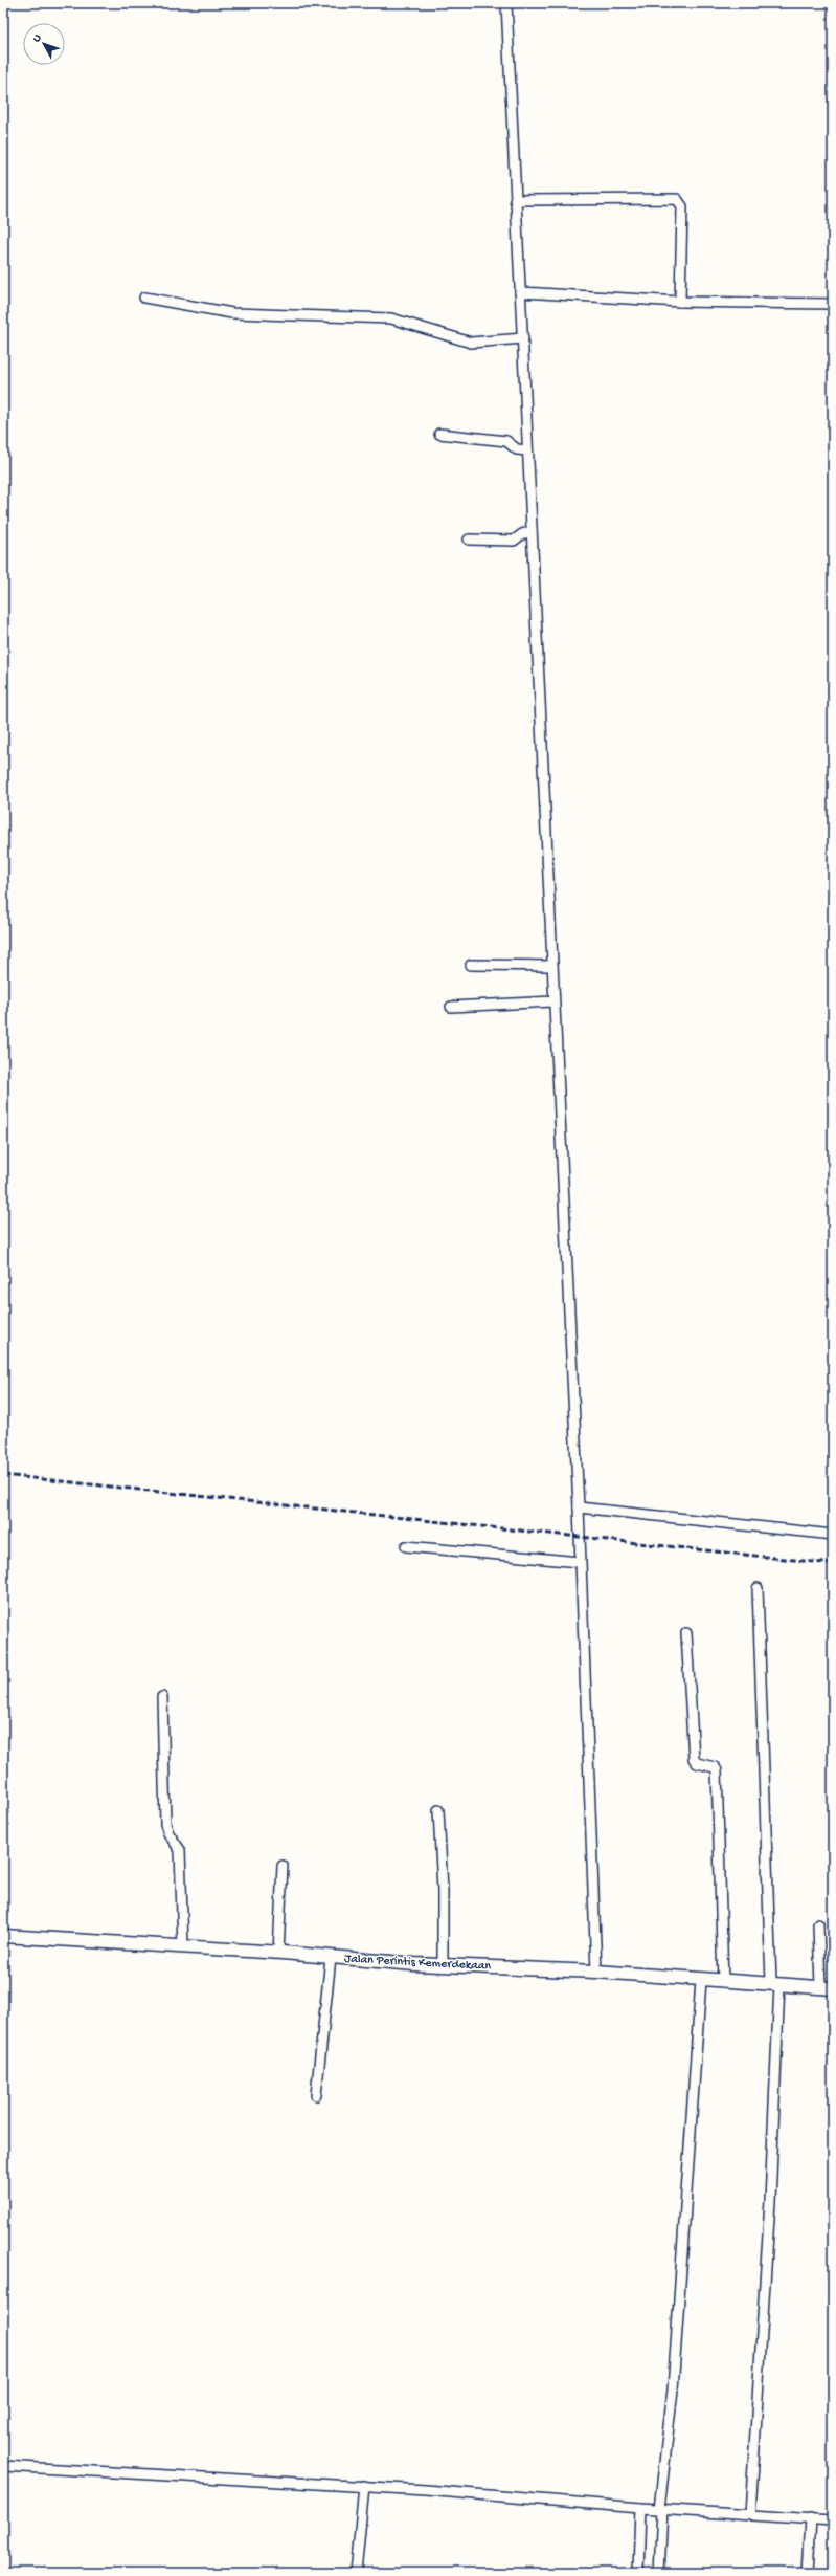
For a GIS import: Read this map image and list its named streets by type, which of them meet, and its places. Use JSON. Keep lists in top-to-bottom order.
{
  "streets": {
    "street": ["Jalan Perintis Kemerdekaan"]
  },
  "north": "top left"
}
